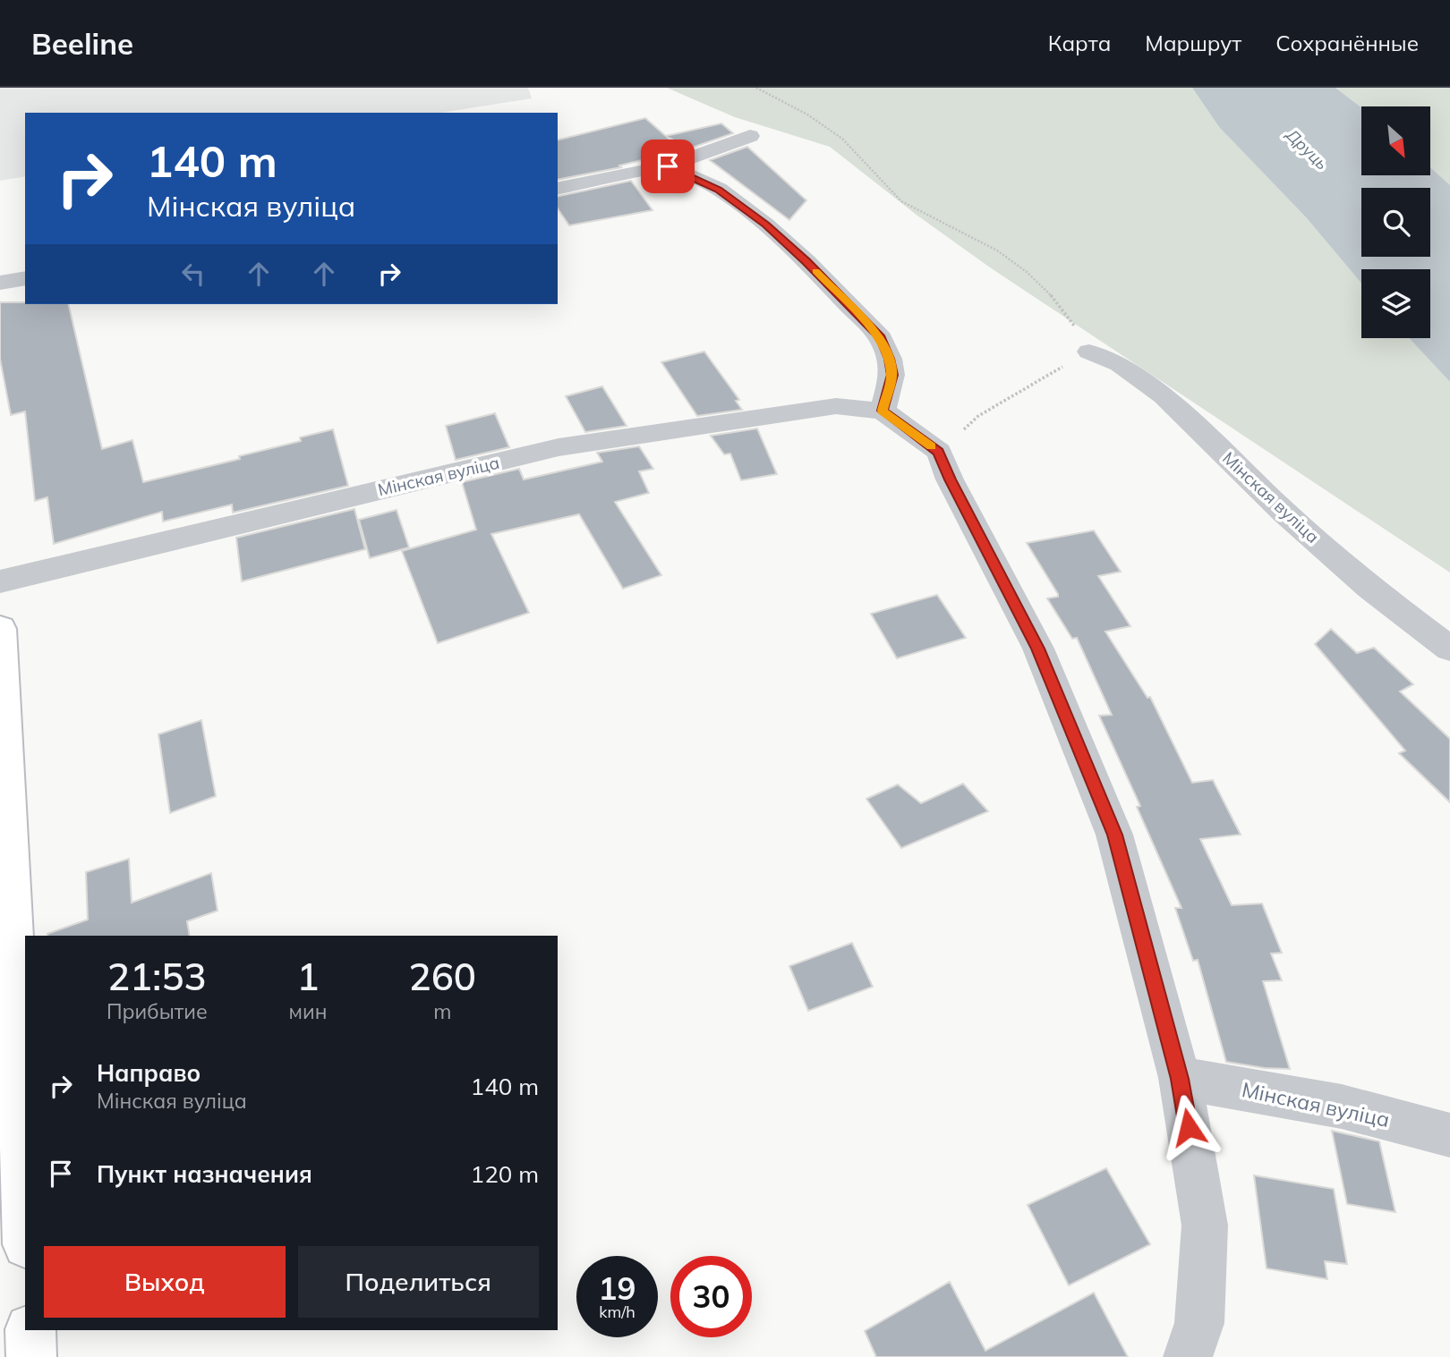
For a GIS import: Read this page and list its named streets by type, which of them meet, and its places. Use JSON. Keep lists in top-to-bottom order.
{
  "streets": {
    "street": ["Мінская вуліца"]
  },
  "water": ["Друць"],
  "north": "bottom right",
  "page": {
    "header": "Beeline",
    "nav": ["Карта", "Маршрут", "Сохранённые"],
    "turn": ["140 m", "Мінская вуліца"],
    "eta": [
      "21:53",
      "Прибытие",
      "1",
      "мин",
      "260",
      "m"
    ],
    "list": [
      {
        "name": "Направо",
        "note": "Мінская вуліца",
        "value": "140 m"
      },
      {
        "name": "Пункт назначения",
        "value": "120 m"
      }
    ],
    "buttons": ["Выход", "Поделиться"],
    "speed": "19 km/h",
    "limit": "30"
  }
}
